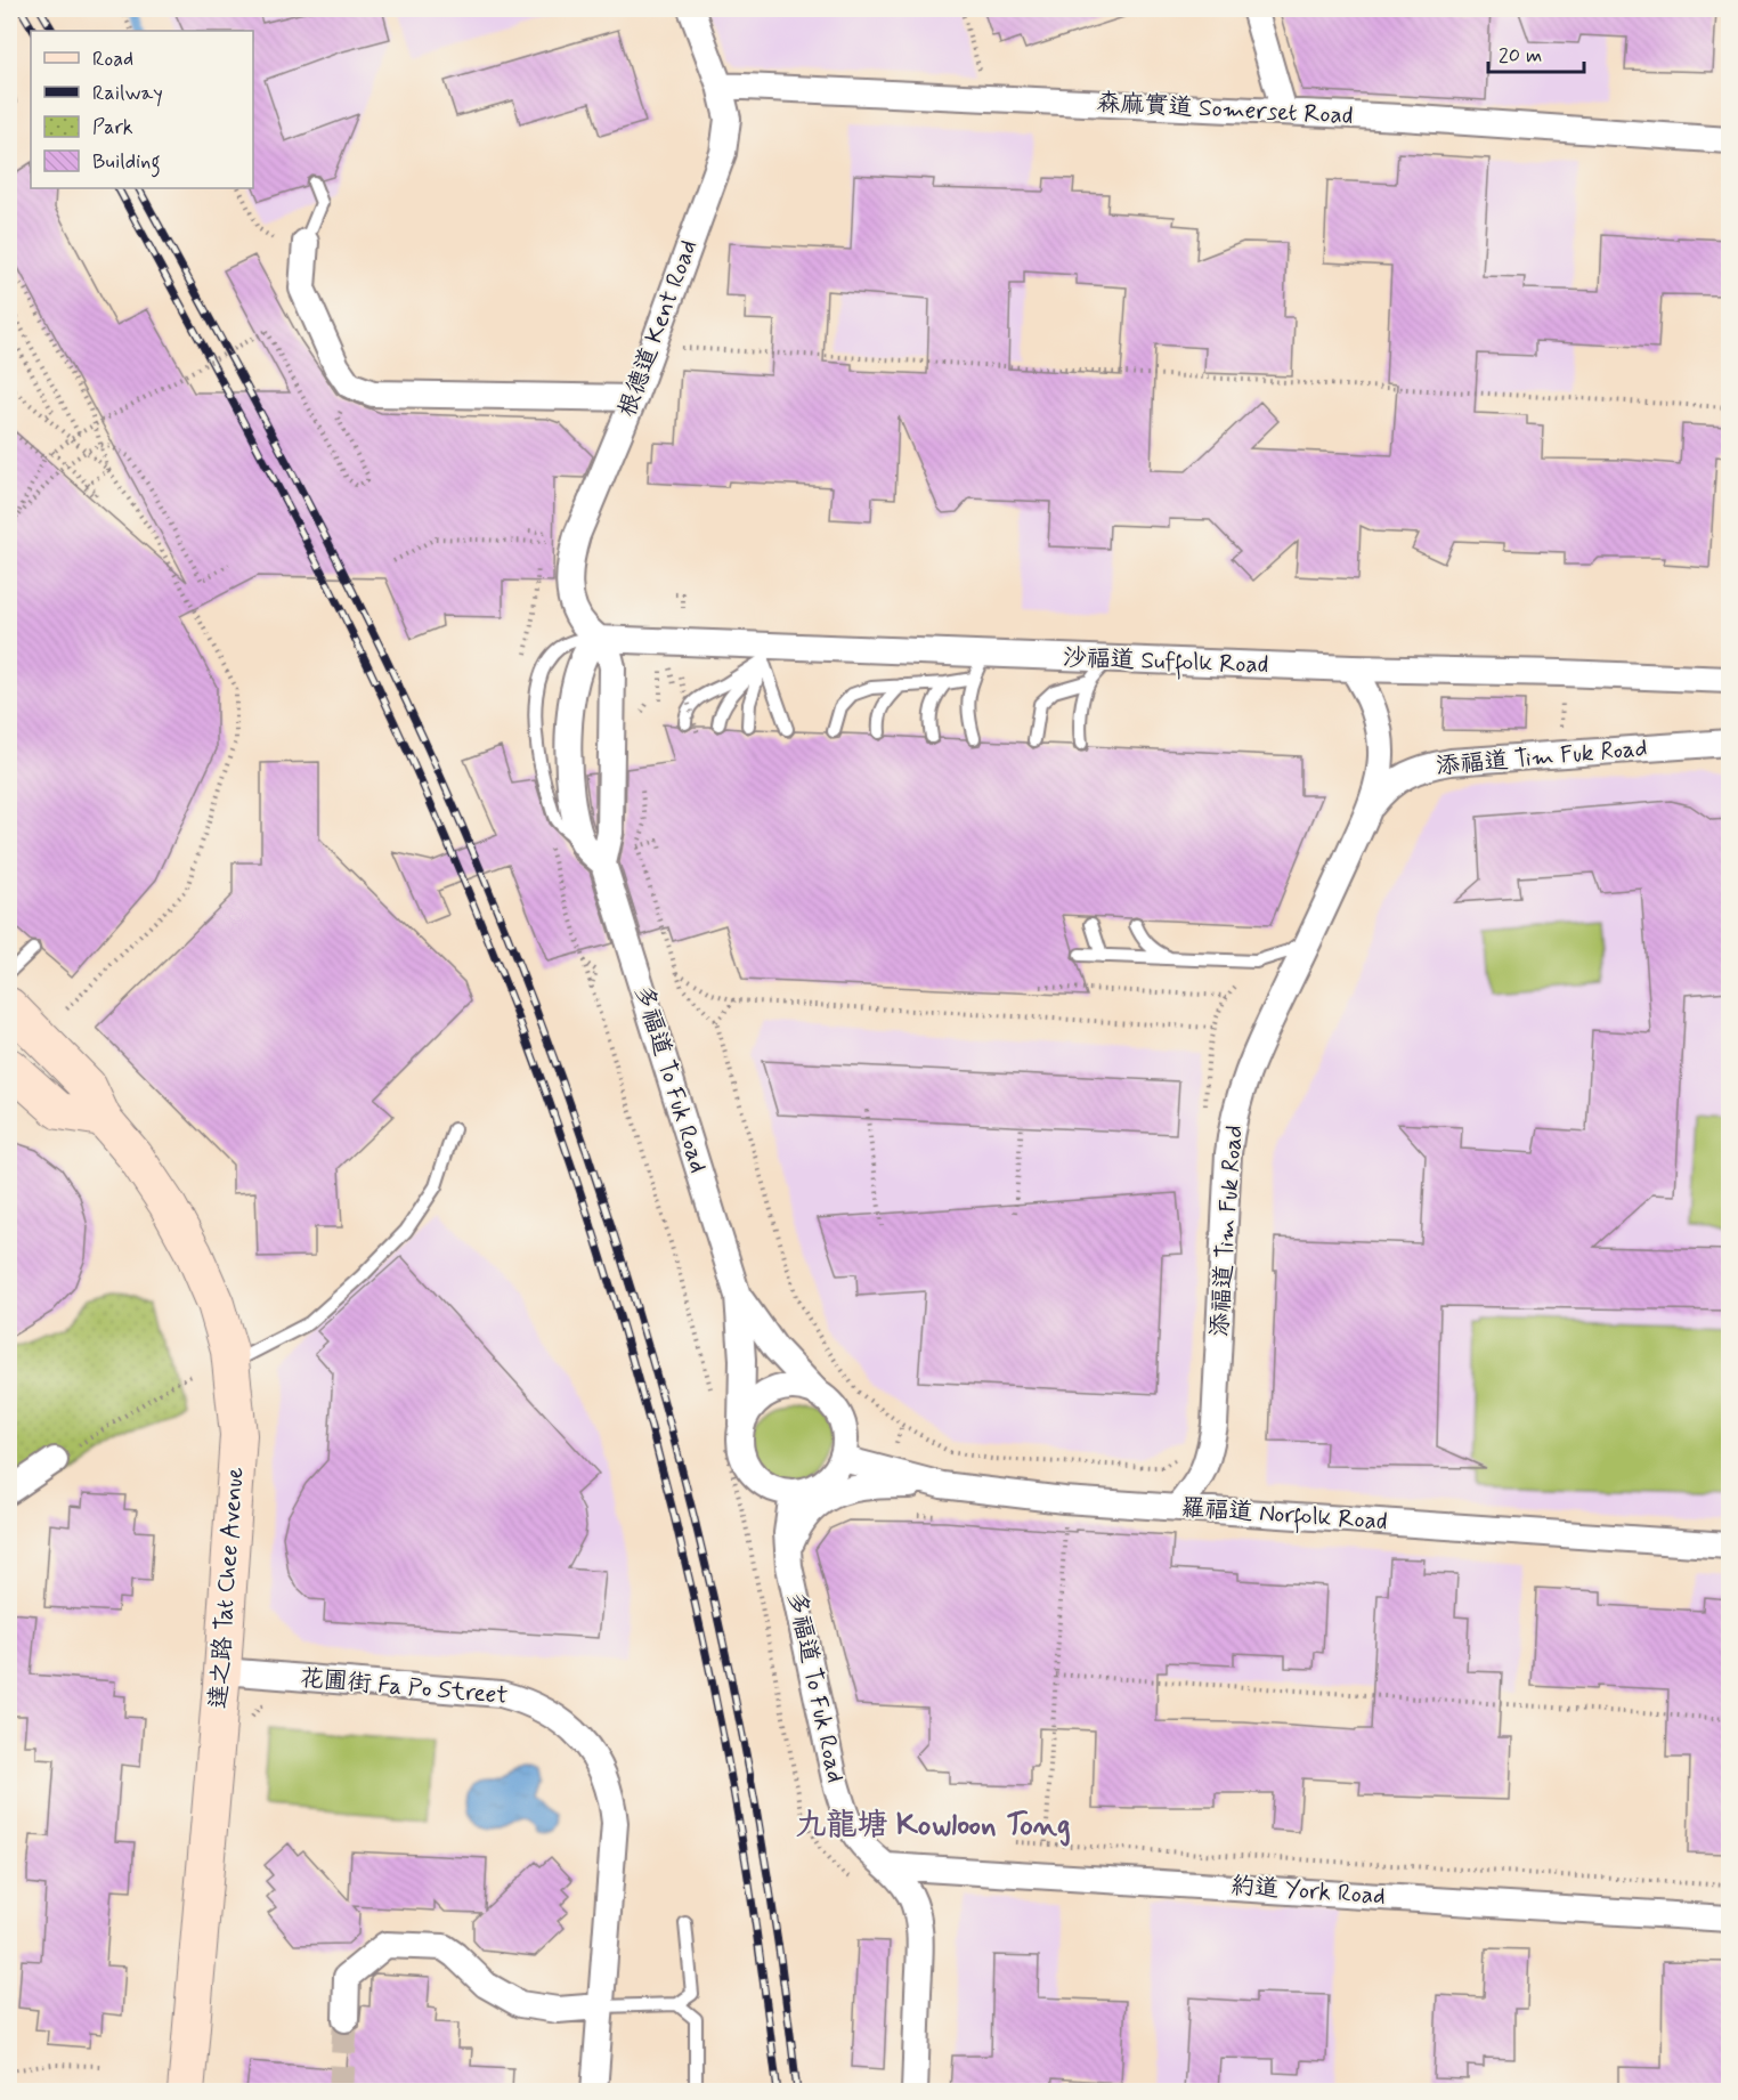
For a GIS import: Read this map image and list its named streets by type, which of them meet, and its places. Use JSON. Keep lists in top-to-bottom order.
{
  "streets": {
    "main road": ["達之路 Tat Chee Avenue"],
    "street": [
      "森麻實道 Somerset Road",
      "根德道 Kent Road",
      "沙福道 Suffolk Road",
      "添福道 Tim Fuk Road",
      "多福道 To Fuk Road",
      "羅福道 Norfolk Road",
      "花圃街 Fa Po Street",
      "約道 York Road"
    ]
  },
  "crossings": [
    ["森麻實道 Somerset Road", "根德道 Kent Road"],
    ["根德道 Kent Road", "沙福道 Suffolk Road"],
    ["根德道 Kent Road", "多福道 To Fuk Road"],
    ["沙福道 Suffolk Road", "添福道 Tim Fuk Road"],
    ["沙福道 Suffolk Road", "多福道 To Fuk Road"],
    ["添福道 Tim Fuk Road", "羅福道 Norfolk Road"],
    ["多福道 To Fuk Road", "羅福道 Norfolk Road"],
    ["多福道 To Fuk Road", "約道 York Road"],
    ["達之路 Tat Chee Avenue", "花圃街 Fa Po Street"]
  ],
  "districts": ["九龍塘 Kowloon Tong"],
  "legend": [
    "Road",
    "Railway",
    "Park",
    "Building"
  ],
  "scale_bar": "20 m"
}
